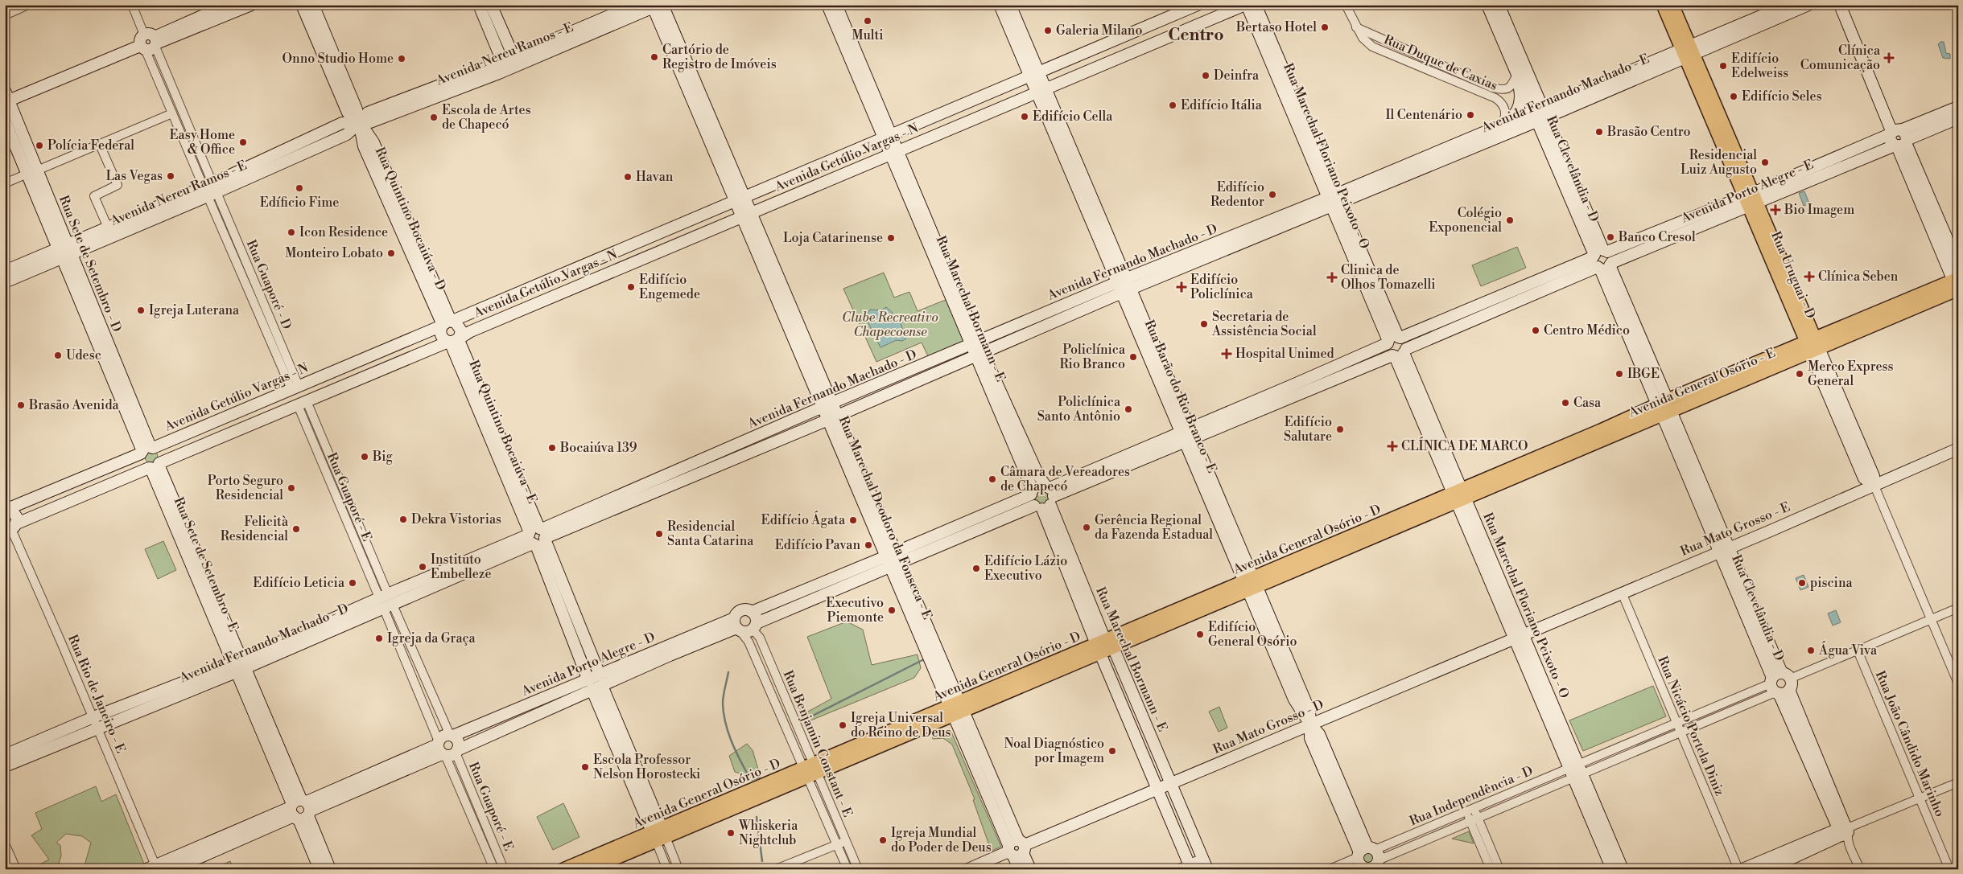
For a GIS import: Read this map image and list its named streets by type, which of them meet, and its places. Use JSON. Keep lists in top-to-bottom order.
{
  "streets": {
    "main road": ["Rua Uruguai - D", "Avenida General Osório - E", "Avenida General Osório - D"],
    "street": [
      "Avenida Nereu Ramos - E",
      "Rua Duque de Caxias",
      "Avenida Fernando Machado - E",
      "Rua Marechal Floriano Peixoto - O",
      "Avenida Getúlio Vargas - N",
      "Rua Clevelândia - D",
      "Avenida Porto Alegre - E",
      "Rua Quintino Bocaiúva - D",
      "Avenida Fernando Machado - D",
      "Rua Sete de Setembro - D",
      "Rua Guaporé - D",
      "Rua Marechal Bormann - E",
      "Rua Barão do Rio Branco - E",
      "Rua Quintino Bocaiúva - E",
      "Rua Guaporé - E",
      "Rua Marechal Deodoro da Fonseca - E",
      "Rua Mato Grosso - E",
      "Rua Sete de Setembro - E",
      "Avenida Porto Alegre - D",
      "Rua Rio de Janeiro - E",
      "Rua Nicácio Portela Diniz",
      "Rua Mato Grosso - D",
      "Rua Benjamin Constant - E",
      "Rua João Cândido Marinho",
      "Rua Independência - D"
    ]
  },
  "crossings": [
    ["Avenida Nereu Ramos - E", "Rua Quintino Bocaiúva - D"],
    ["Avenida Nereu Ramos - E", "Rua Sete de Setembro - D"],
    ["Avenida Nereu Ramos - E", "Rua Guaporé - D"],
    ["Avenida Nereu Ramos - E", "Rua Marechal Deodoro da Fonseca - E"],
    ["Rua Duque de Caxias", "Avenida Fernando Machado - E"],
    ["Rua Duque de Caxias", "Rua Clevelândia - D"],
    ["Avenida Fernando Machado - E", "Rua Marechal Floriano Peixoto - O"],
    ["Avenida Fernando Machado - E", "Rua Clevelândia - D"],
    ["Avenida Fernando Machado - E", "Avenida Fernando Machado - D"],
    ["Avenida Fernando Machado - E", "Rua Uruguai - D"],
    ["Rua Marechal Floriano Peixoto - O", "Avenida Getúlio Vargas - N"],
    ["Rua Marechal Floriano Peixoto - O", "Avenida Porto Alegre - E"],
    ["Rua Marechal Floriano Peixoto - O", "Avenida Fernando Machado - D"],
    ["Rua Marechal Floriano Peixoto - O", "Avenida General Osório - E"],
    ["Rua Marechal Floriano Peixoto - O", "Rua Mato Grosso - E"],
    ["Rua Marechal Floriano Peixoto - O", "Avenida General Osório - D"],
    ["Rua Marechal Floriano Peixoto - O", "Rua Mato Grosso - D"],
    ["Rua Marechal Floriano Peixoto - O", "Rua Independência - D"],
    ["Avenida Getúlio Vargas - N", "Rua Quintino Bocaiúva - D"],
    ["Avenida Getúlio Vargas - N", "Rua Sete de Setembro - D"],
    ["Avenida Getúlio Vargas - N", "Rua Guaporé - D"],
    ["Avenida Getúlio Vargas - N", "Rua Marechal Bormann - E"],
    ["Avenida Getúlio Vargas - N", "Rua Barão do Rio Branco - E"],
    ["Avenida Getúlio Vargas - N", "Rua Quintino Bocaiúva - E"],
    ["Avenida Getúlio Vargas - N", "Rua Guaporé - E"],
    ["Avenida Getúlio Vargas - N", "Rua Marechal Deodoro da Fonseca - E"],
    ["Avenida Getúlio Vargas - N", "Rua Sete de Setembro - E"],
    ["Avenida Getúlio Vargas - N", "Rua Rio de Janeiro - E"],
    ["Rua Clevelândia - D", "Avenida Porto Alegre - E"],
    ["Rua Clevelândia - D", "Avenida General Osório - E"],
    ["Rua Clevelândia - D", "Rua Mato Grosso - E"],
    ["Avenida Porto Alegre - E", "Rua Uruguai - D"],
    ["Avenida Fernando Machado - D", "Rua Marechal Bormann - E"],
    ["Avenida Fernando Machado - D", "Rua Barão do Rio Branco - E"],
    ["Avenida Fernando Machado - D", "Rua Quintino Bocaiúva - E"],
    ["Avenida Fernando Machado - D", "Rua Guaporé - E"],
    ["Avenida Fernando Machado - D", "Rua Marechal Deodoro da Fonseca - E"],
    ["Avenida Fernando Machado - D", "Rua Sete de Setembro - E"],
    ["Avenida Fernando Machado - D", "Rua Rio de Janeiro - E"],
    ["Rua Uruguai - D", "Avenida General Osório - E"],
    ["Rua Uruguai - D", "Rua Mato Grosso - E"],
    ["Rua Marechal Bormann - E", "Avenida General Osório - D"],
    ["Rua Marechal Bormann - E", "Rua Mato Grosso - D"],
    ["Avenida General Osório - E", "Avenida General Osório - D"],
    ["Rua Barão do Rio Branco - E", "Avenida General Osório - D"],
    ["Rua Barão do Rio Branco - E", "Rua Mato Grosso - D"],
    ["Rua Barão do Rio Branco - E", "Rua Independência - D"],
    ["Rua Quintino Bocaiúva - E", "Avenida General Osório - D"],
    ["Rua Quintino Bocaiúva - E", "Avenida Porto Alegre - D"],
    ["Rua Guaporé - E", "Avenida Porto Alegre - D"],
    ["Rua Marechal Deodoro da Fonseca - E", "Avenida General Osório - D"],
    ["Rua Marechal Deodoro da Fonseca - E", "Rua Mato Grosso - D"],
    ["Rua Mato Grosso - E", "Rua Nicácio Portela Diniz"],
    ["Rua Mato Grosso - E", "Rua Mato Grosso - D"],
    ["Avenida General Osório - D", "Rua Benjamin Constant - E"],
    ["Rua Sete de Setembro - E", "Avenida Porto Alegre - D"],
    ["Avenida Porto Alegre - D", "Rua Rio de Janeiro - E"],
    ["Avenida Porto Alegre - D", "Rua Benjamin Constant - E"]
  ],
  "districts": ["Centro"],
  "parks": ["Clube Recreativo Chapecoense"],
  "places": {
    "other": [
      "Multi",
      "Bertaso Hotel",
      "Galeria Milano",
      "Cartório de Registro de Imóveis",
      "Onno Studio Home",
      "Edifício Edelweiss",
      "Deinfra",
      "Edifício Seles",
      "Edifício Itália",
      "Il Centenário",
      "Edifício Cella",
      "Escola de Artes de Chapecó",
      "Brasão Centro",
      "Easy Home & Office",
      "Polícia Federal",
      "Residencial Luiz Augusto",
      "Las Vegas",
      "Havan",
      "Edíficio Fime",
      "Edifício Redentor",
      "Colégio Exponencial",
      "Icon Residence",
      "Banco Cresol",
      "Loja Catarinense",
      "Monteiro Lobato",
      "Edifício Engemede",
      "Igreja Luterana",
      "Secretaria de Assistência Social",
      "Centro Médico",
      "Udesc",
      "Policlínica Rio Branco",
      "IBGE",
      "Merco Express General",
      "Casa",
      "Brasão Avenida",
      "Policlínica Santo Antônio",
      "Edifício Salutare",
      "Bocaiúva 139",
      "Big",
      "Câmara de Vereadores de Chapecó",
      "Porto Seguro Residencial",
      "Dekra Vistorias",
      "Edifício Ágata",
      "Gerência Regional da Fazenda Estadual",
      "Felicità Residencial",
      "Residencial Santa Catarina",
      "Edifício Pavan",
      "Instituto Embelleze",
      "Edifício Lázio Executivo",
      "Edifício Leticia",
      "piscina",
      "Executivo Piemonte",
      "Edifício General Osório",
      "Igreja da Graça",
      "Água Viva",
      "Igreja Universal do Reino de Deus",
      "Noal Diagnóstico por Imagem",
      "Escola Professor Nelson Horostecki",
      "Whiskeria Nightclub",
      "Igreja Mundial do Poder de Deus"
    ],
    "health": [
      "Clínica Comunicação",
      "Bio Imagem",
      "Clínica Seben",
      "Clinica de Olhos Tomazelli",
      "Edifício Policlínica",
      "Hospital Unimed",
      "CLÍNICA DE MARCO"
    ]
  }
}
